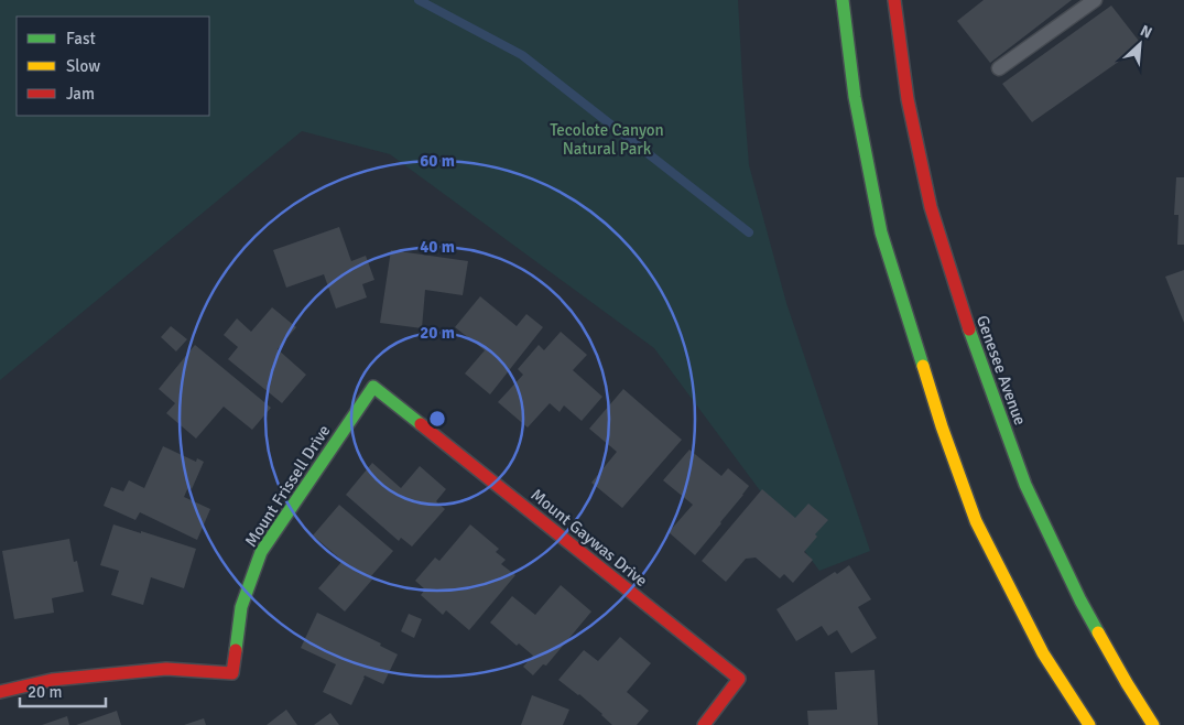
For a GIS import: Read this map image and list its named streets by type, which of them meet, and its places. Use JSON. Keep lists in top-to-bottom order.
{
  "streets": {
    "main road": ["Genesee Avenue", "Mount Frissell Drive", "Mount Gaywas Drive"]
  },
  "crossings": [
    ["Mount Frissell Drive", "Mount Gaywas Drive"]
  ],
  "parks": ["Tecolote Canyon Natural Park"],
  "legend": ["Fast", "Slow", "Jam"],
  "scale_bar": "20 m",
  "north": "top right",
  "rings": ["60 m", "40 m", "20 m"]
}
